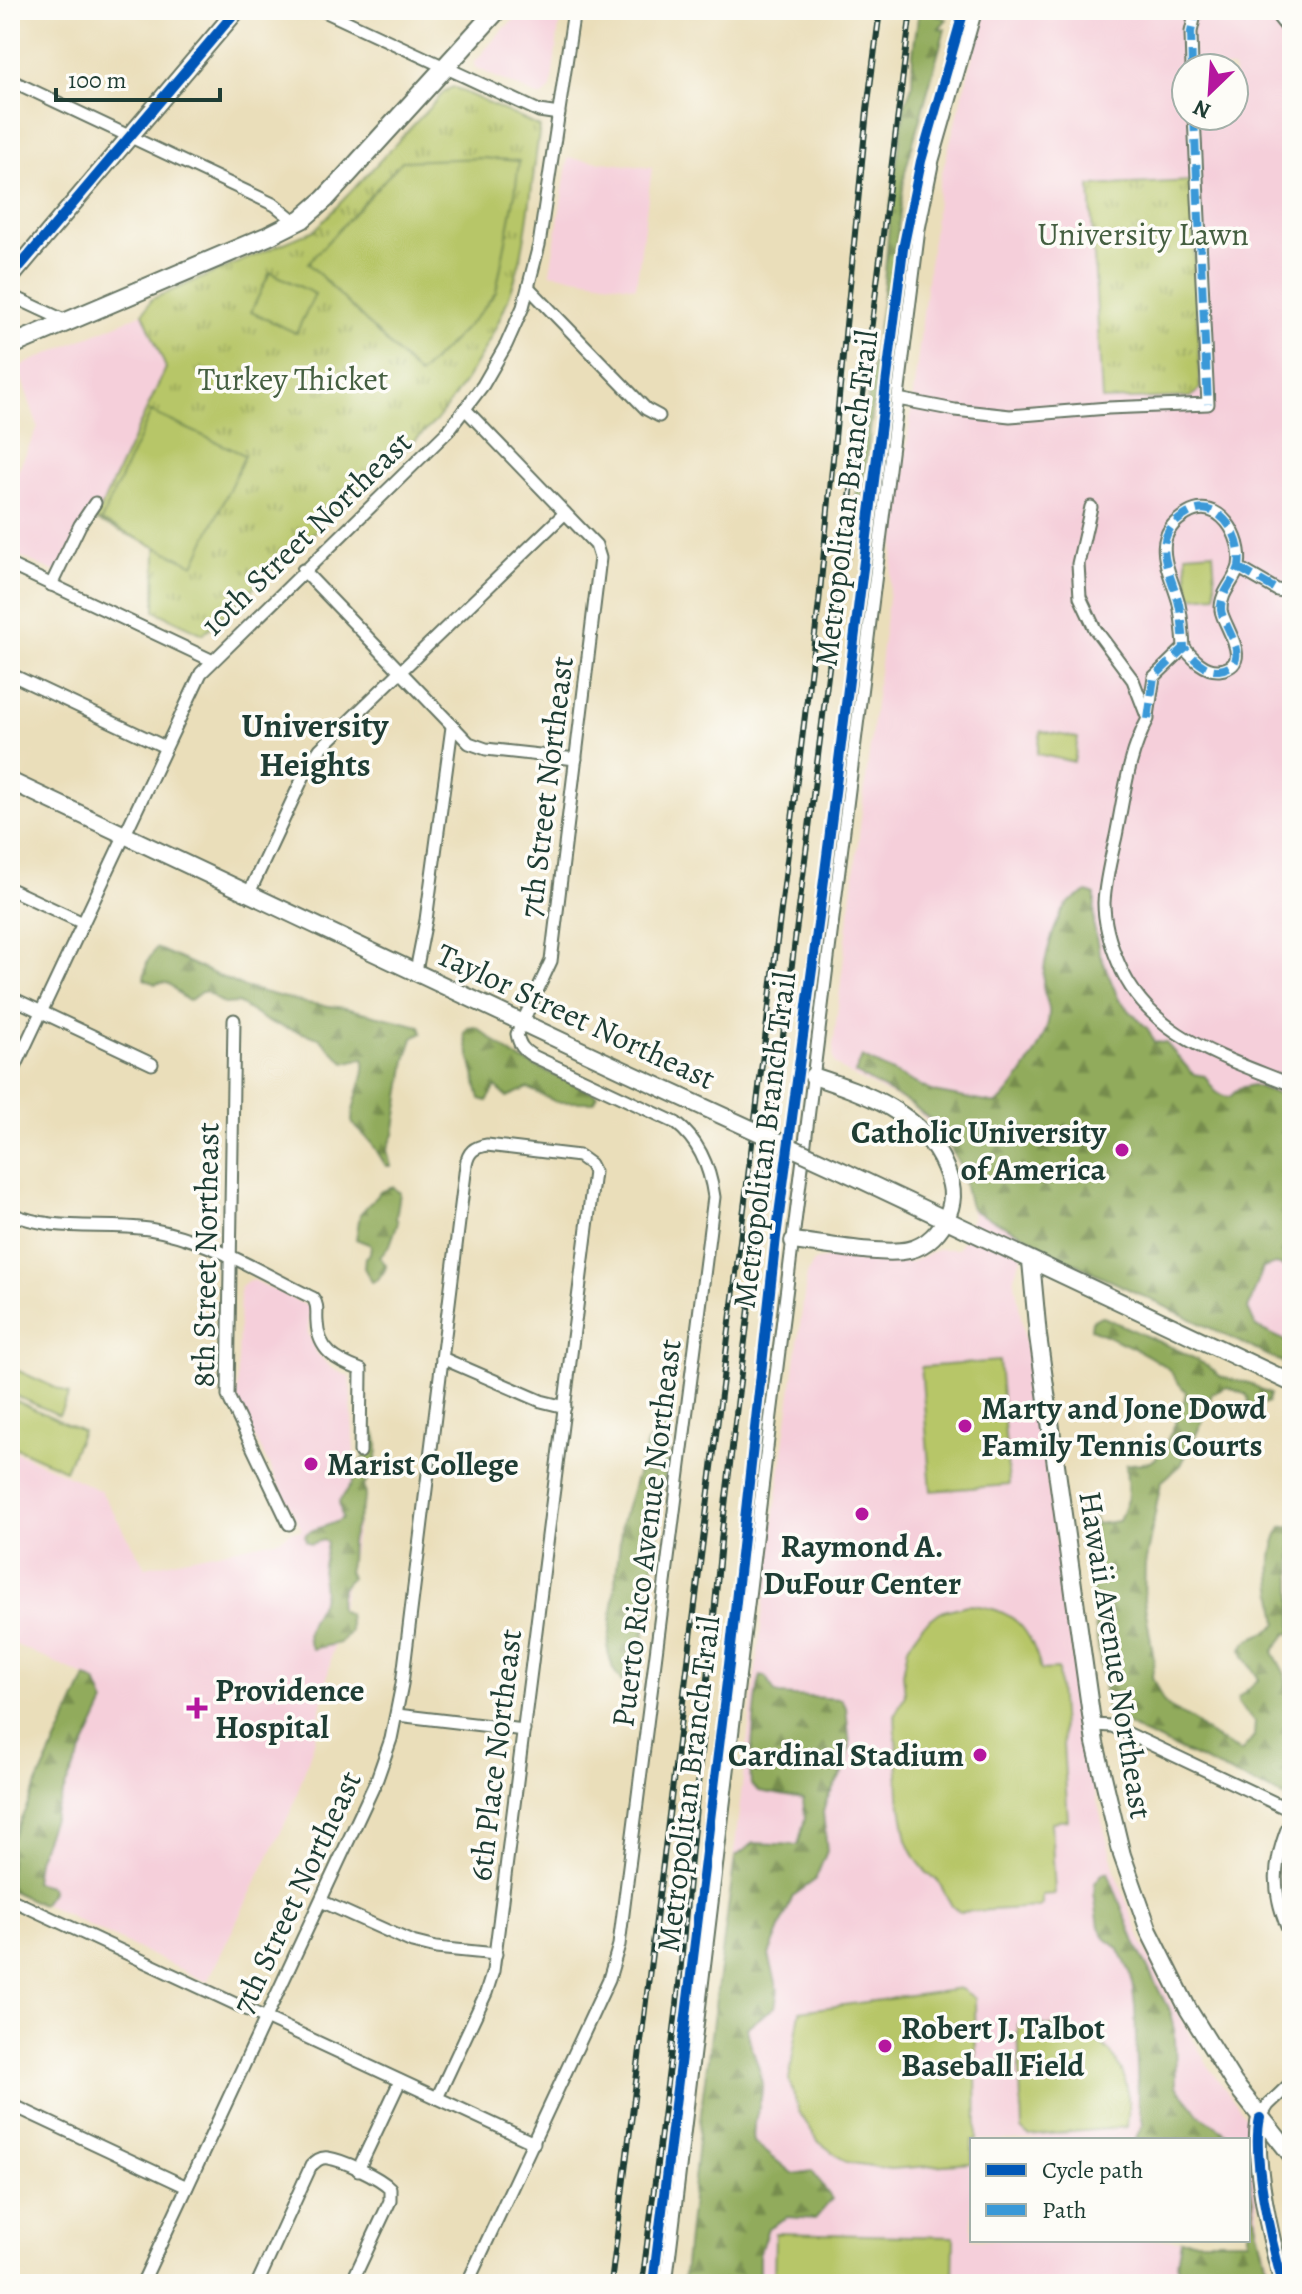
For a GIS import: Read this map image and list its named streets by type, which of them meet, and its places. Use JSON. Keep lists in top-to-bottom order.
{
  "streets": {
    "main road": ["Taylor Street Northeast", "Hawaii Avenue Northeast"],
    "street": [
      "10th Street Northeast",
      "7th Street Northeast",
      "8th Street Northeast",
      "Puerto Rico Avenue Northeast",
      "6th Place Northeast"
    ],
    "cycle path": ["Metropolitan Branch Trail"]
  },
  "crossings": [
    ["10th Street Northeast", "Taylor Street Northeast"],
    ["7th Street Northeast", "Taylor Street Northeast"],
    ["7th Street Northeast", "Puerto Rico Avenue Northeast"],
    ["7th Street Northeast", "6th Place Northeast"],
    ["Taylor Street Northeast", "Puerto Rico Avenue Northeast"],
    ["Taylor Street Northeast", "Hawaii Avenue Northeast"]
  ],
  "districts": ["University Heights"],
  "parks": ["University Lawn", "Turkey Thicket"],
  "places": {
    "other": [
      "Catholic University of America",
      "Marty and Jone Dowd Family Tennis Courts",
      "Marist College",
      "Raymond A. DuFour Center",
      "Cardinal Stadium",
      "Robert J. Talbot Baseball Field"
    ],
    "health": ["Providence Hospital"]
  },
  "legend": ["Cycle path", "Path"],
  "scale_bar": "100 m",
  "north": "bottom left"
}
